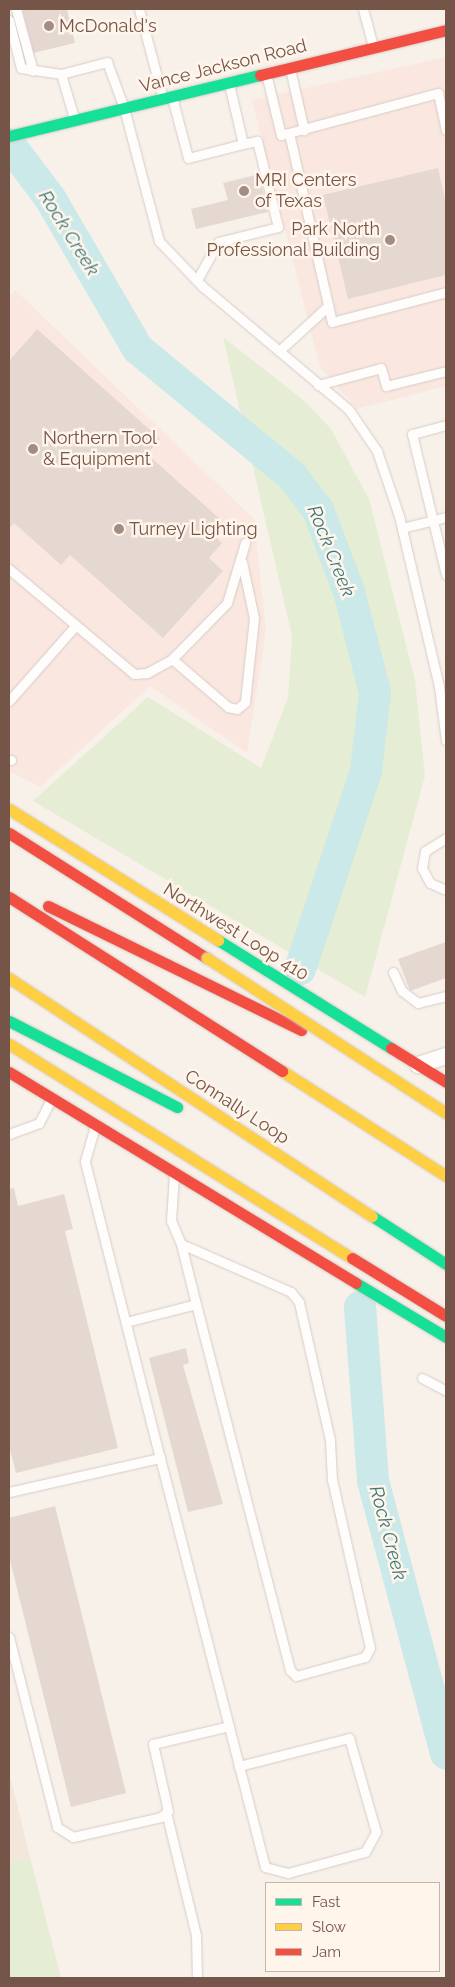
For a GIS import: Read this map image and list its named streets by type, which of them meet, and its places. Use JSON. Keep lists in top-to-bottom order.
{
  "streets": {
    "main road": ["Vance Jackson Road", "Northwest Loop 410", "Connally Loop"]
  },
  "water": ["Rock Creek"],
  "places": [
    "McDonald's",
    "MRI Centers of Texas",
    "Park North Professional Building",
    "Northern Tool & Equipment",
    "Turney Lighting"
  ],
  "legend": ["Fast", "Slow", "Jam"]
}
